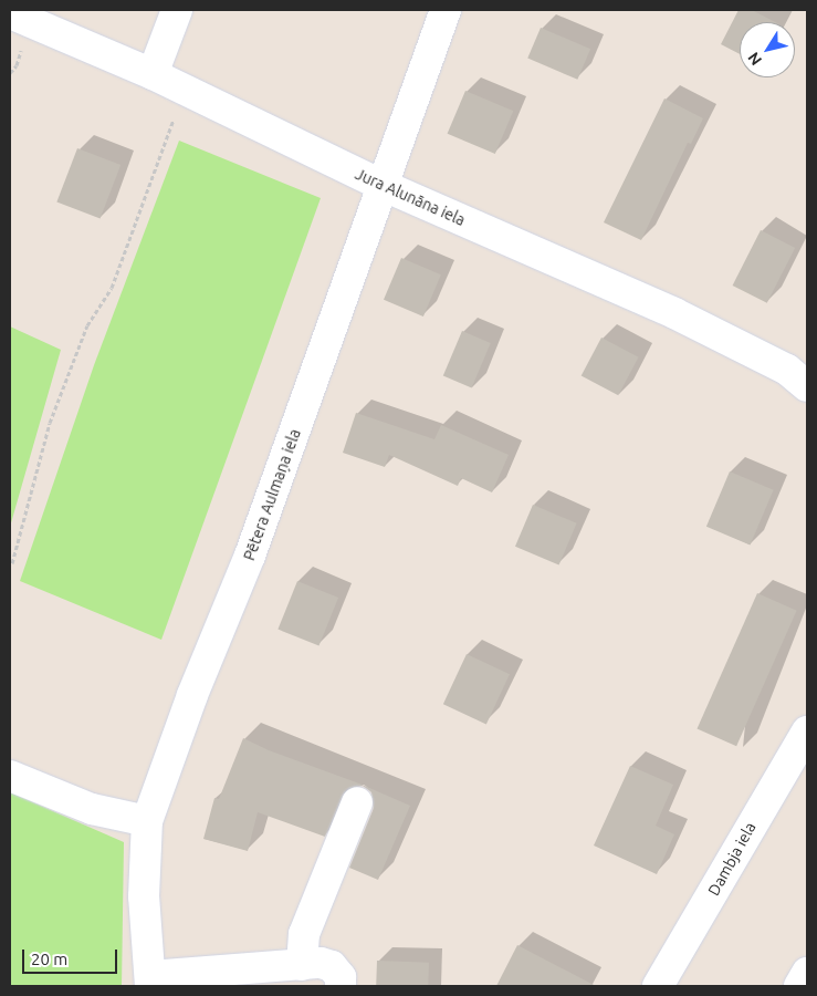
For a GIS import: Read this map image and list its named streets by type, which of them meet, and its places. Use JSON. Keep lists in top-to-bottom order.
{
  "streets": {
    "street": ["Jura Alunāna iela", "Pētera Aulmaņa iela", "Dambja iela"]
  },
  "crossings": [
    ["Jura Alunāna iela", "Pētera Aulmaņa iela"]
  ],
  "scale_bar": "20 m",
  "north": "bottom left"
}
